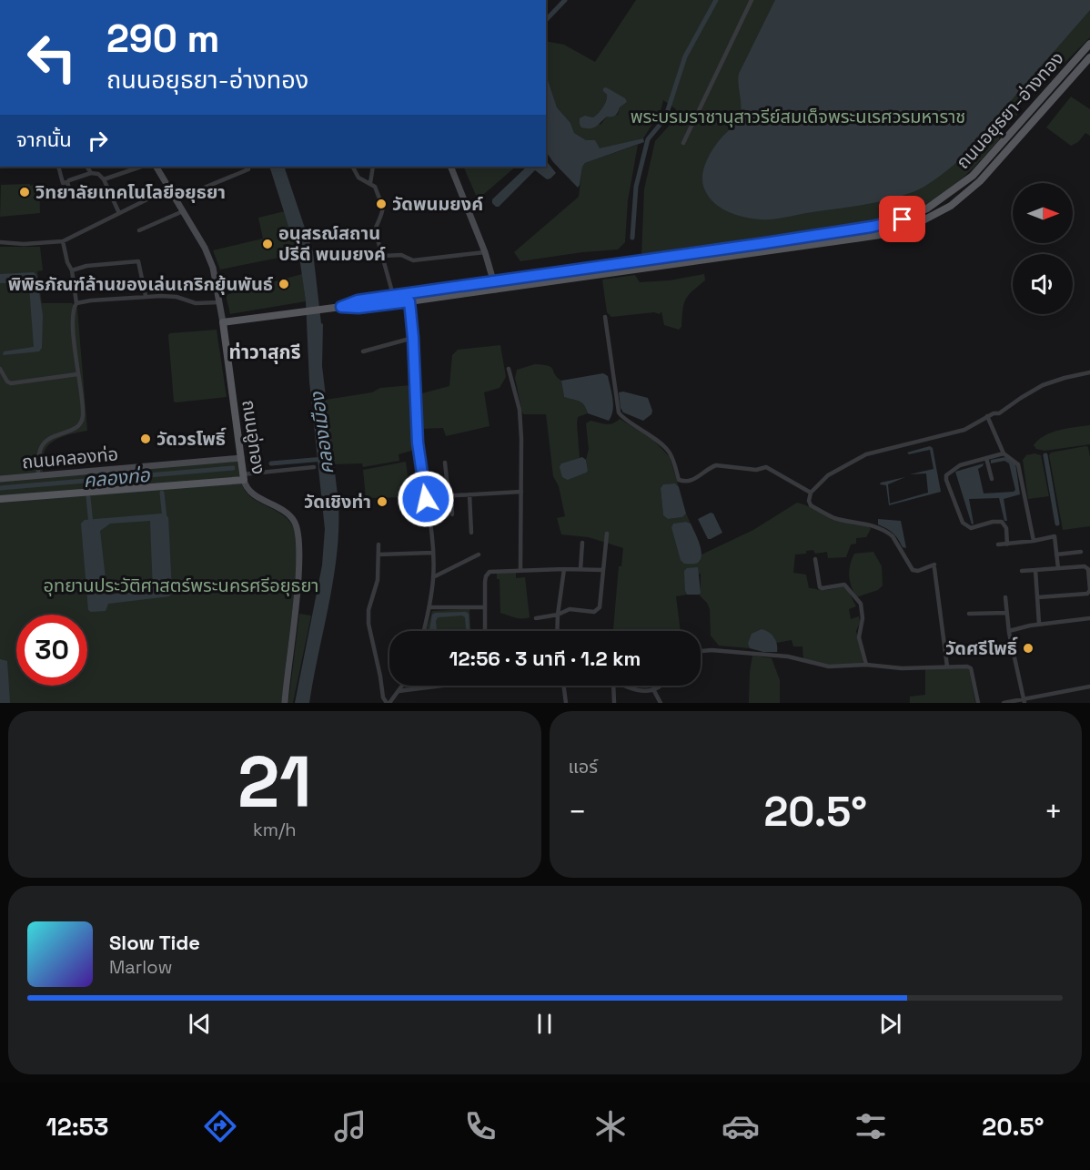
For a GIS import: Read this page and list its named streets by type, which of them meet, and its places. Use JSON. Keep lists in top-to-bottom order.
{
  "streets": {
    "main road": ["ถนนอยุธยา-อ่างทอง", "ถนนอู่ทอง", "ถนนคลองท่อ"]
  },
  "crossings": [
    ["ถนนอยุธยา-อ่างทอง", "ถนนอู่ทอง"],
    ["ถนนอู่ทอง", "ถนนคลองท่อ"]
  ],
  "districts": ["ท่าวาสุกรี"],
  "water": ["คลองเมือง", "คลองท่อ"],
  "parks": ["พระบรมราชานุสาวรีย์สมเด็จพระนเรศวรมหาราช", "อุทยานประวัติศาสตร์พระนครศรีอยุธยา"],
  "places": [
    "วิทยาลัยเทคโนโลยีอยุธยา",
    "วัดพนมยงค์",
    "อนุสรณ์สถาน ปรีดี พนมยงค์",
    "พิพิธภัณฑ์ล้านของเล่นเกริกยุ้นพันธ์",
    "วัดวรโพธิ์",
    "วัดเชิงท่า",
    "วัดศรีโพธิ์"
  ],
  "north": "right",
  "page": {
    "turn": ["290 m", "ถนนอยุธยา-อ่างทอง"],
    "then": "จากนั้น",
    "limit": "30",
    "trip": "12:56 · 3 นาที · 1.2 km",
    "tile": [
      ["21", "km/h"],
      "แอร์"
    ],
    "heat": ["−", "20.5°", "+"],
    "song": ["Slow Tide", "Marlow"],
    "tabs": ["12:53", "20.5°"]
  }
}
